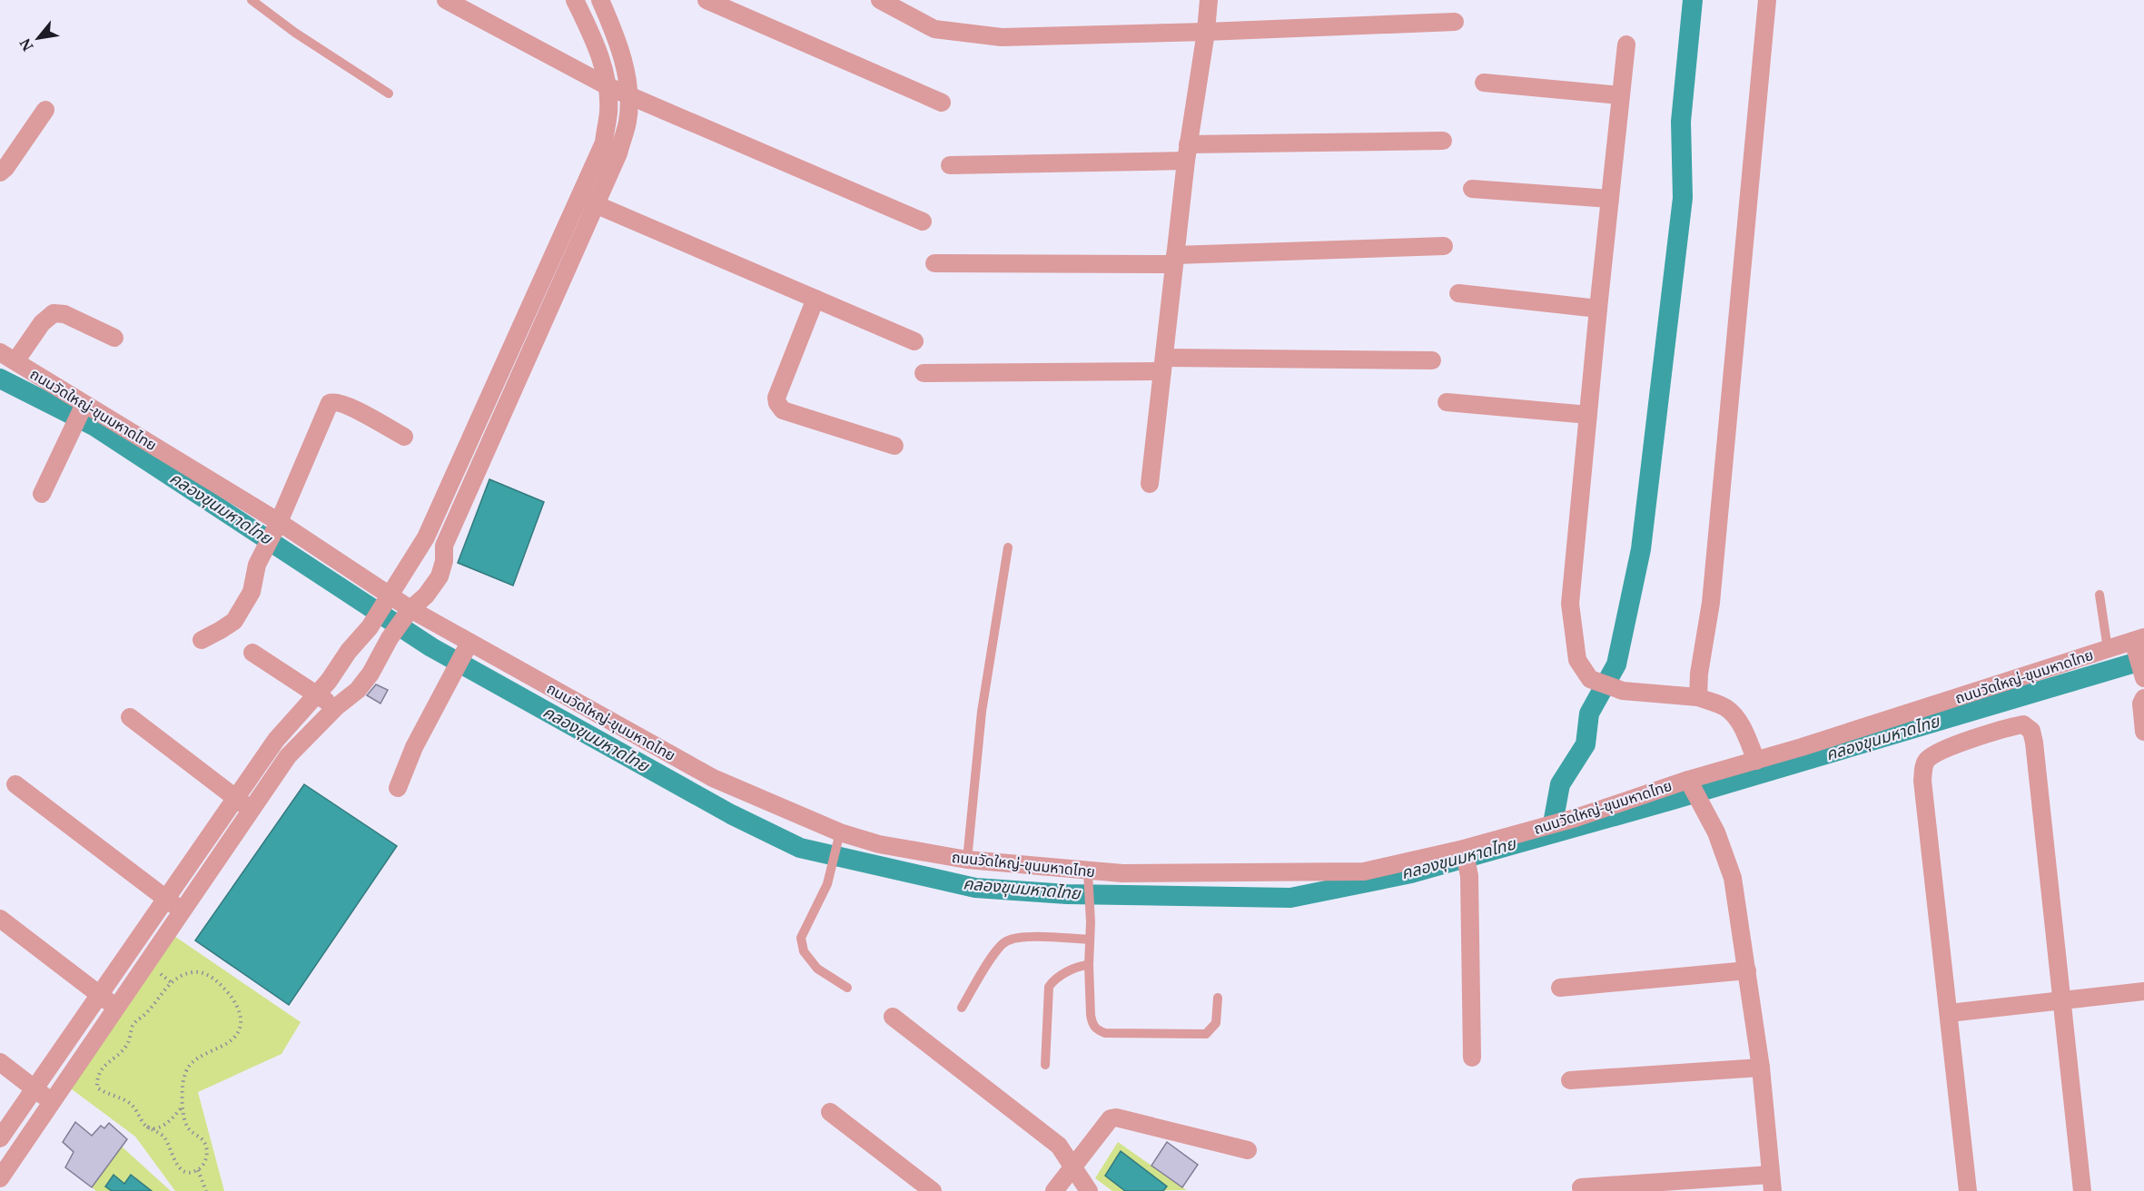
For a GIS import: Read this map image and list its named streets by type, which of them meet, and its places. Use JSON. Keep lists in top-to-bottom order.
{
  "streets": {
    "street": ["ถนนวัดใหญ่-ขุนมหาดไทย"]
  },
  "water": ["คลองขุนมหาดไทย"],
  "north": "bottom left"
}
